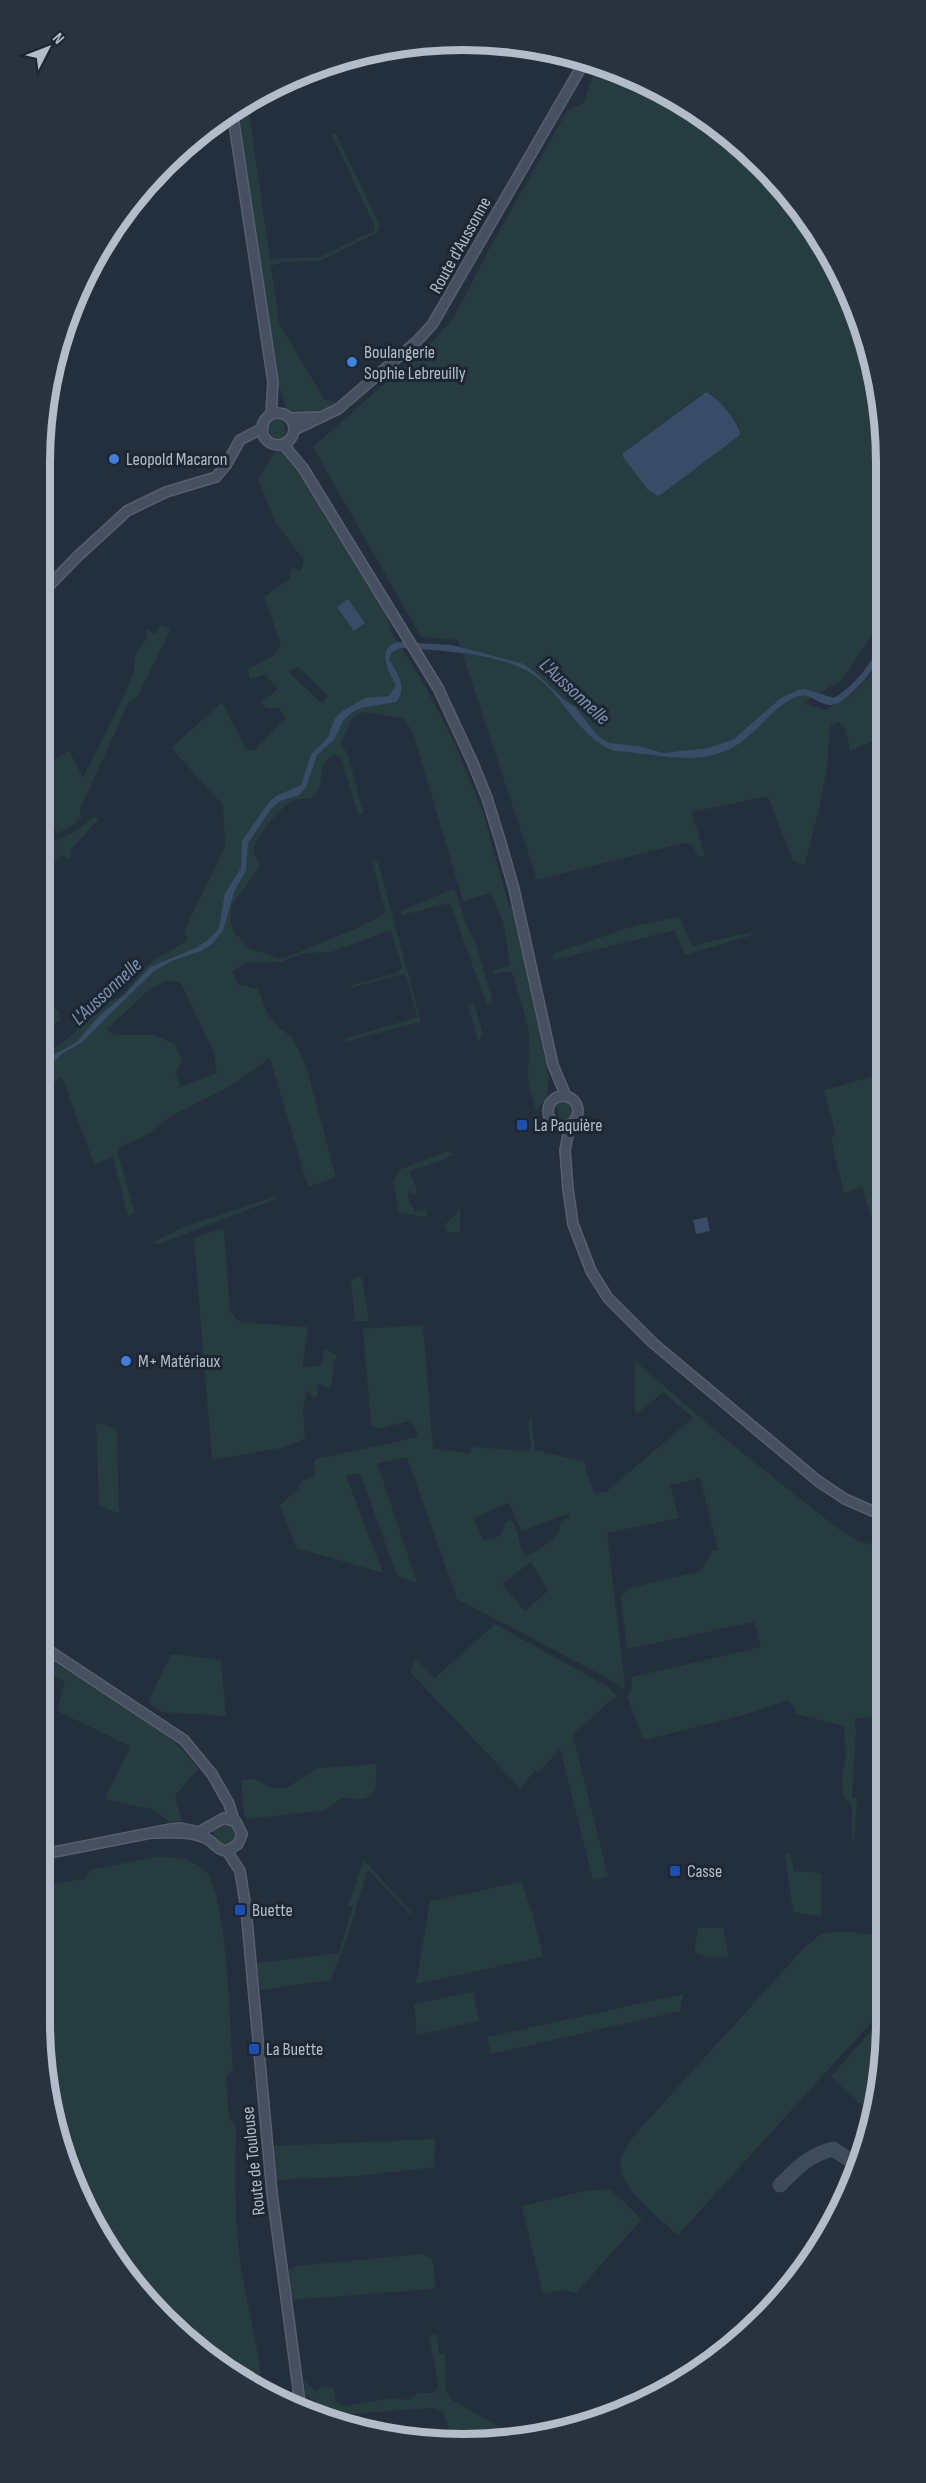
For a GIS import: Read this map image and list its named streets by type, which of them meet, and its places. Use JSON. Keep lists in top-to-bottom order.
{
  "streets": {
    "main road": ["Route d'Aussonne", "Route de Toulouse"]
  },
  "water": ["L'Aussonnelle"],
  "places": {
    "other": ["Boulangerie Sophie Lebreuilly", "Leopold Macaron", "M+ Matériaux"],
    "transit": [
      "La Paquière",
      "Casse",
      "Buette",
      "La Buette"
    ]
  },
  "north": "top right"
}
